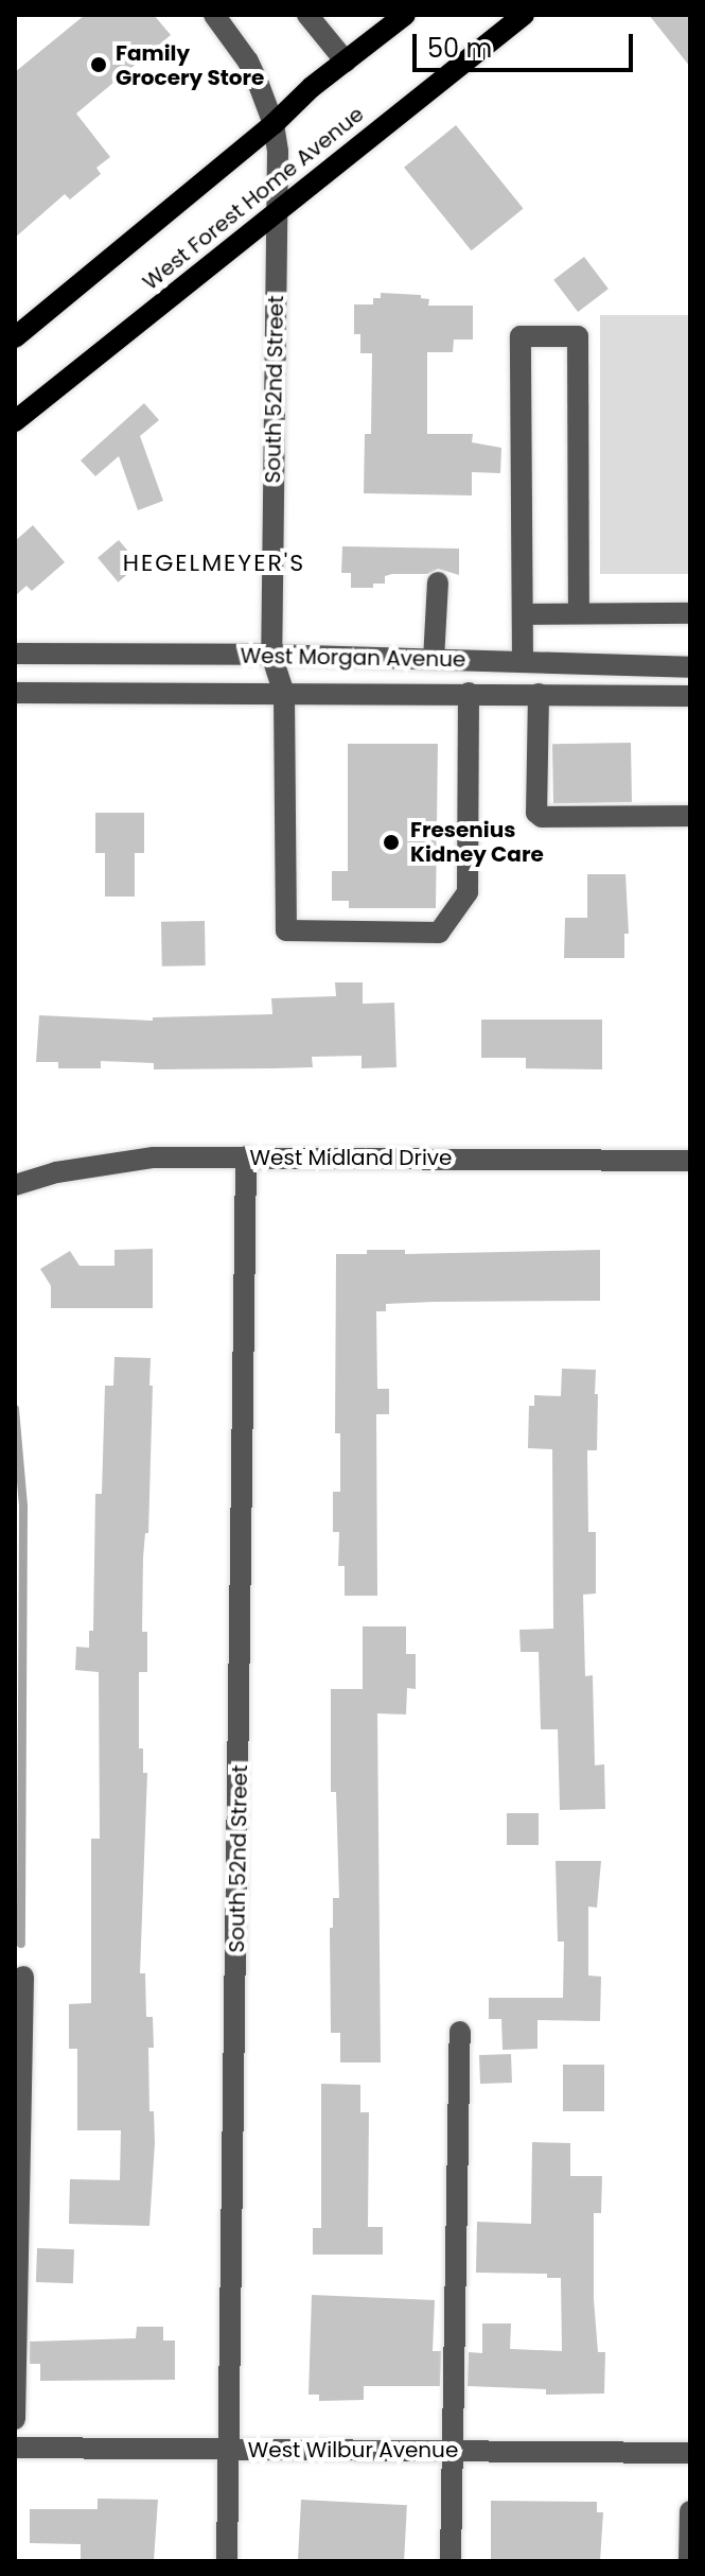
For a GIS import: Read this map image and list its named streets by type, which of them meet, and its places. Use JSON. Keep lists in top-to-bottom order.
{
  "streets": {
    "main road": ["West Forest Home Avenue"],
    "street": [
      "South 52nd Street",
      "West Morgan Avenue",
      "West Midland Drive",
      "West Wilbur Avenue"
    ]
  },
  "crossings": [
    ["West Forest Home Avenue", "South 52nd Street"],
    ["South 52nd Street", "West Morgan Avenue"],
    ["South 52nd Street", "West Midland Drive"],
    ["South 52nd Street", "West Wilbur Avenue"]
  ],
  "districts": ["HEGELMEYER'S"],
  "places": ["Family Grocery Store", "Fresenius Kidney Care"],
  "scale_bar": "50 m"
}
